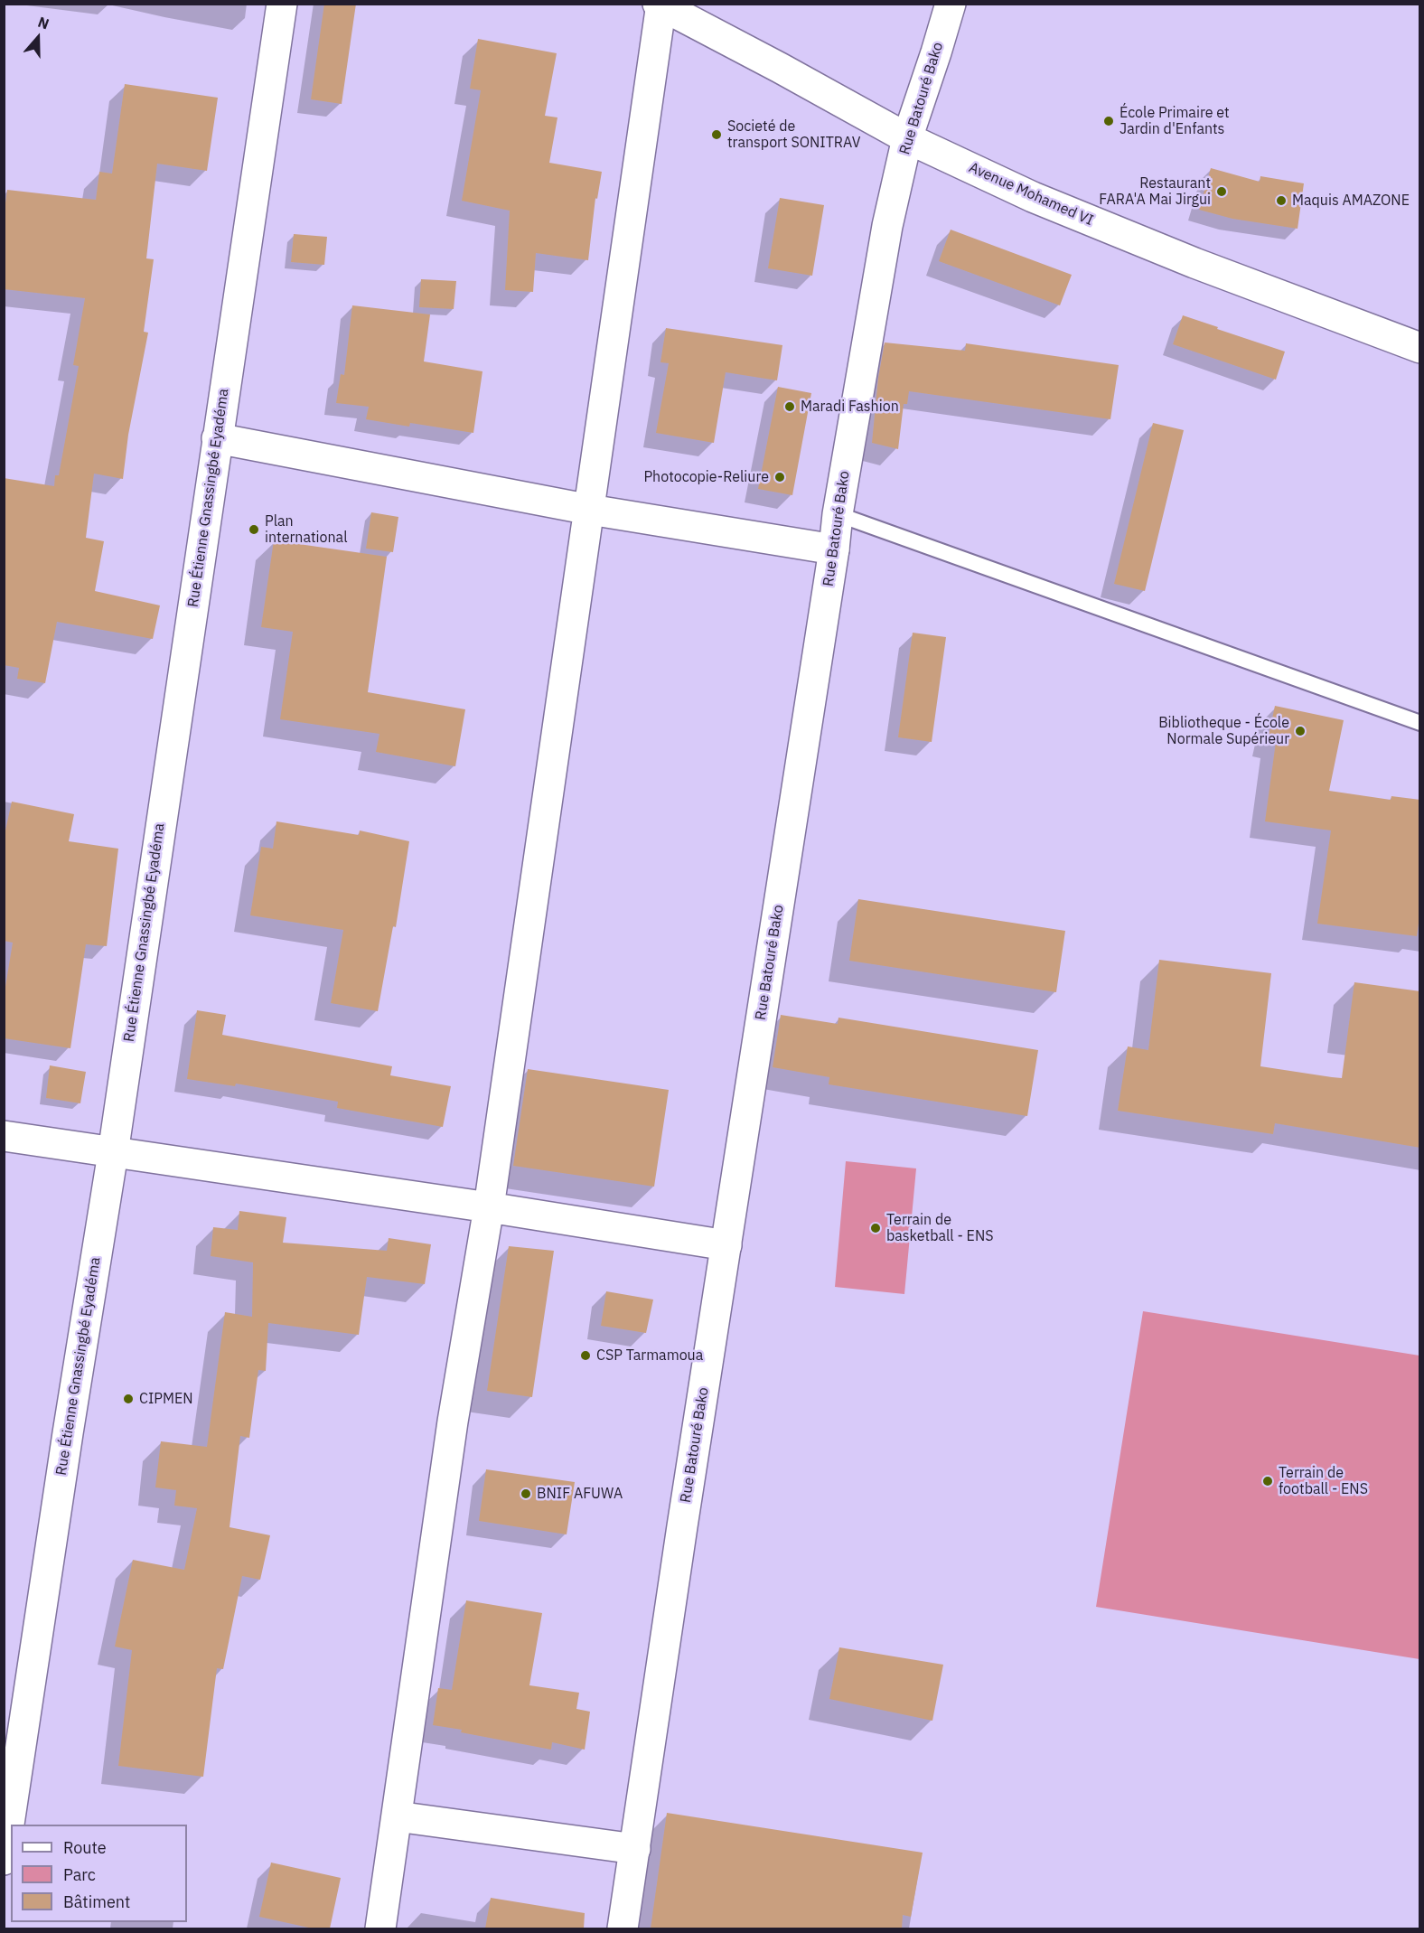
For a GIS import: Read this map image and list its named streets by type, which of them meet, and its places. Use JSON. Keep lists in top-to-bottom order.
{
  "streets": {
    "street": ["Rue Batouré Bako", "Avenue Mohamed VI", "Rue Étienne Gnassingbé Eyadéma"]
  },
  "crossings": [
    ["Rue Batouré Bako", "Avenue Mohamed VI"]
  ],
  "places": [
    "École Primaire et Jardin d'Enfants",
    "Societé de transport SONITRAV",
    "Restaurant FARA'A Mai Jirgui",
    "Maquis AMAZONE",
    "Maradi Fashion",
    "Photocopie-Reliure",
    "Plan international",
    "Bibliotheque - École Normale Supérieur",
    "Terrain de basketball - ENS",
    "CSP Tarmamoua",
    "CIPMEN",
    "Terrain de football - ENS",
    "BNIF AFUWA"
  ],
  "legend": ["Route", "Parc", "Bâtiment"],
  "north": "top"
}
